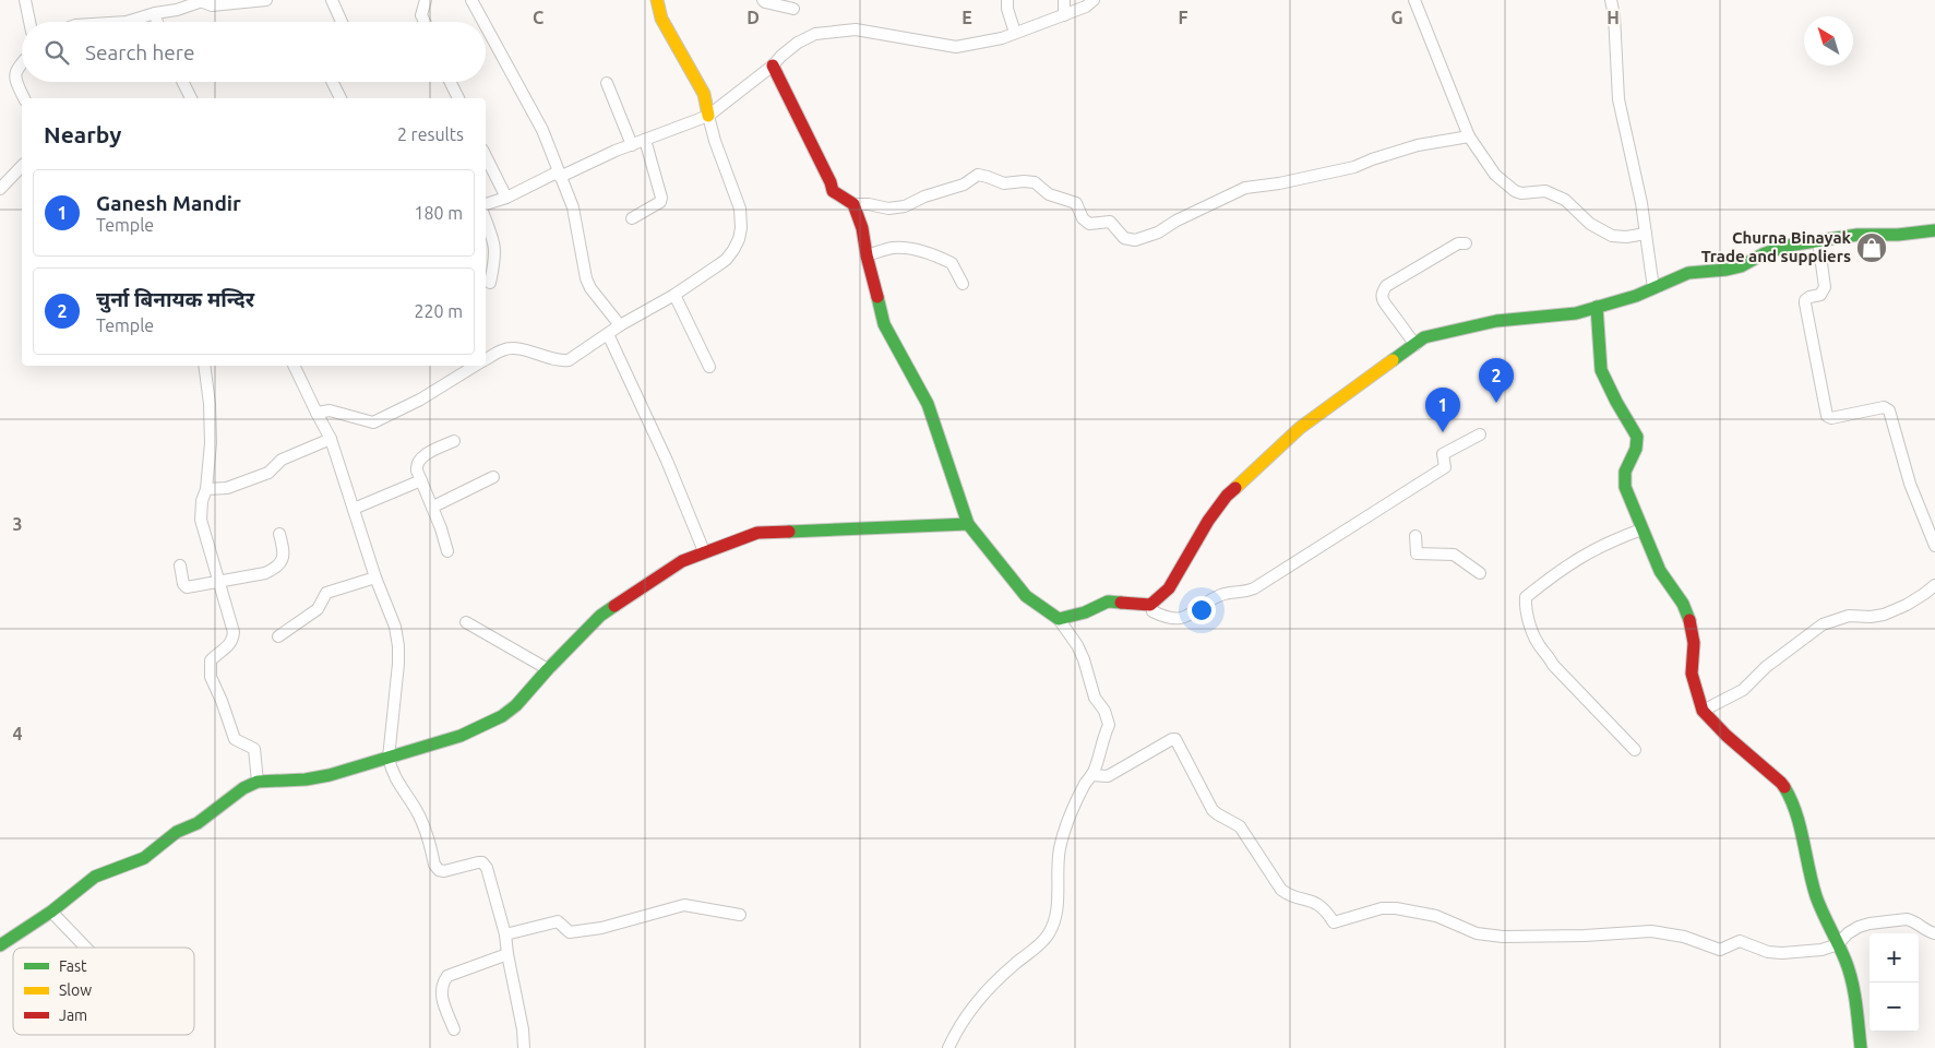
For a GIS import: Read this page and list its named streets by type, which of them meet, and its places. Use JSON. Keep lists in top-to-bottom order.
{
  "places": {
    "shop": ["Churna Binayak Trade and suppliers"]
  },
  "legend": ["Fast", "Slow", "Jam"],
  "north": "top left",
  "page": {
    "search": "Search here",
    "heading": ["Nearby", "2 results"],
    "list": [
      {
        "mark": "1",
        "name": "Ganesh Mandir",
        "note": "Temple",
        "value": "180 m"
      },
      {
        "mark": "2",
        "name": "चुर्ना बिनायक मन्दिर",
        "note": "Temple",
        "value": "220 m"
      }
    ],
    "pins": ["2", "1"],
    "map_buttons": ["+", "−"]
  },
  "grid": {
    "columns": [
      "C",
      "D",
      "E",
      "F",
      "G",
      "H"
    ],
    "rows": ["3", "4"]
  }
}
